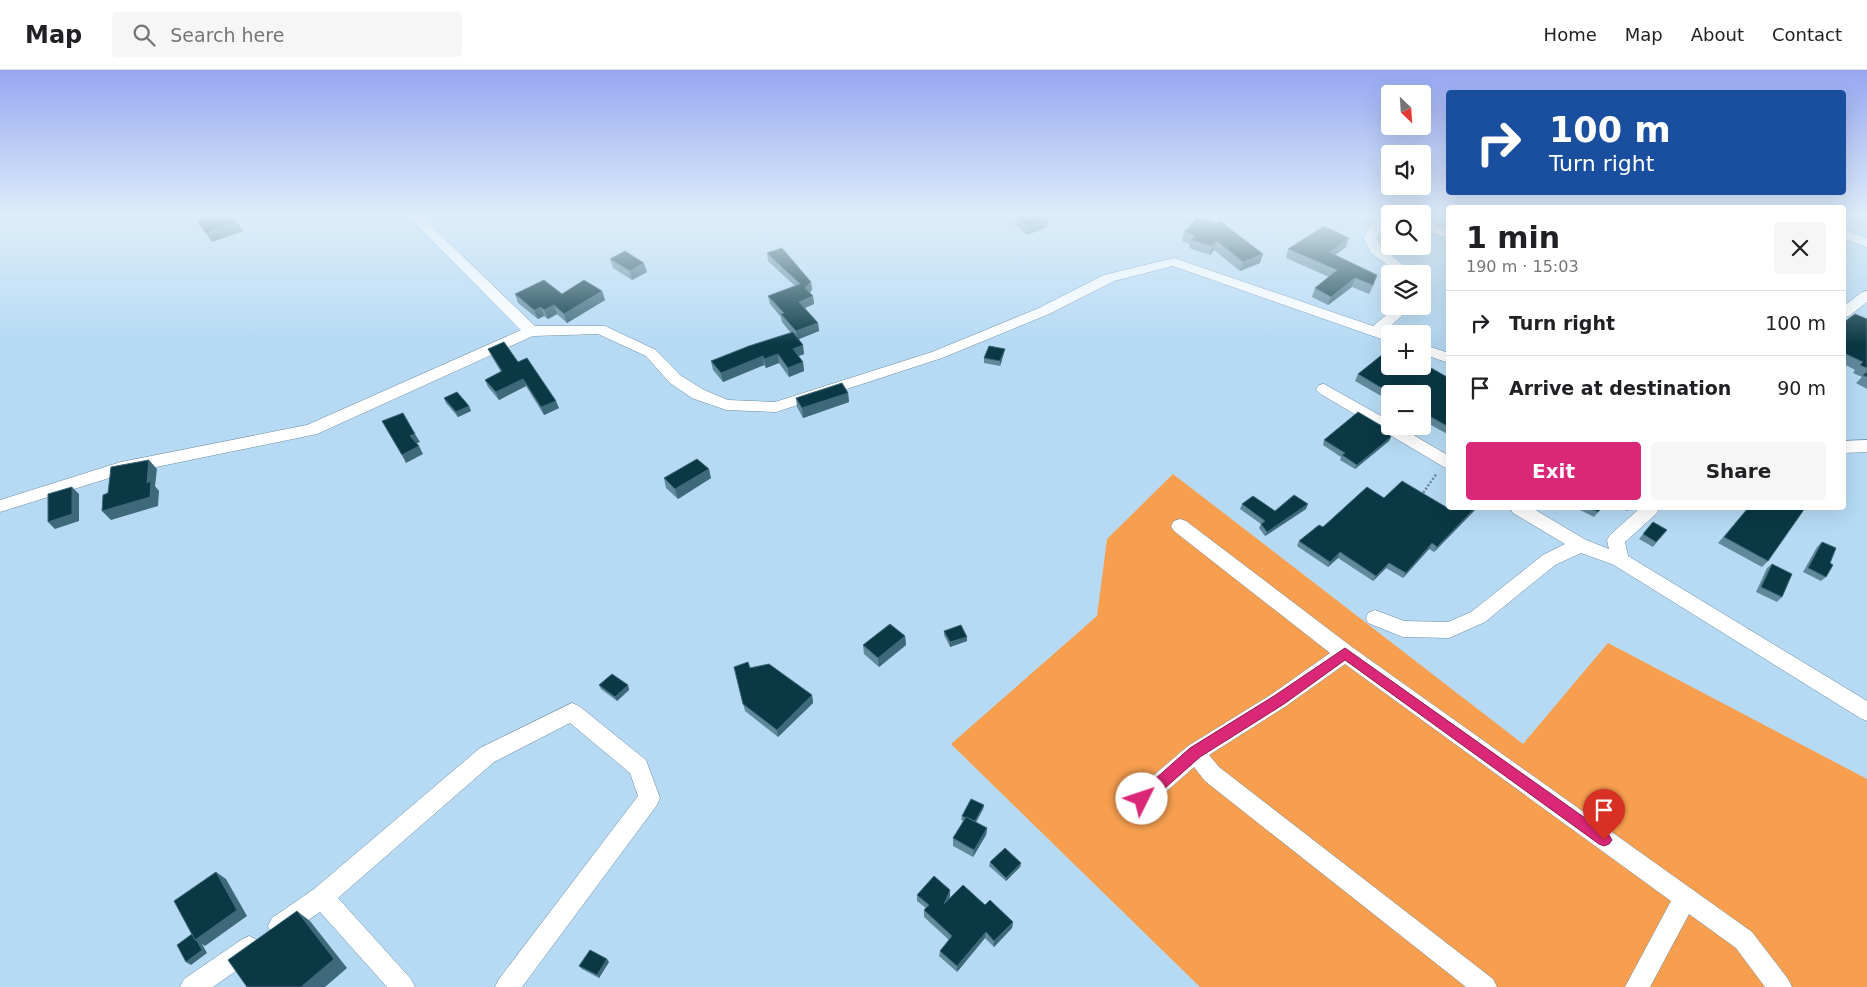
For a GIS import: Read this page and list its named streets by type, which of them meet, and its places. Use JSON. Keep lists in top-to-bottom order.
{
  "north": "bottom right",
  "page": {
    "header": "Map",
    "search": "Search here",
    "nav": [
      "Home",
      "Map",
      "About",
      "Contact"
    ],
    "map_buttons": ["+", "−"],
    "turn": ["100 m", "Turn right"],
    "heading": ["1 min", "190 m · 15:03"],
    "list": [
      {
        "name": "Turn right",
        "value": "100 m"
      },
      {
        "name": "Arrive at destination",
        "value": "90 m"
      }
    ],
    "buttons": ["Exit", "Share"]
  }
}
